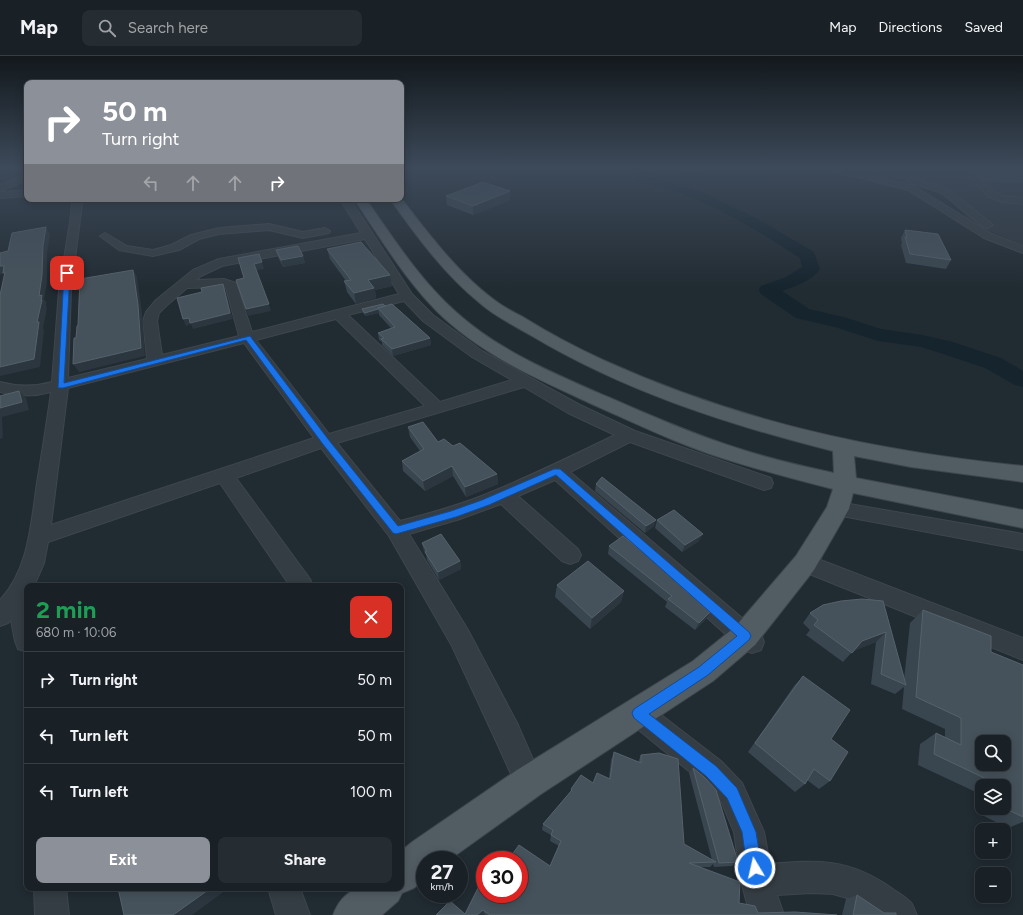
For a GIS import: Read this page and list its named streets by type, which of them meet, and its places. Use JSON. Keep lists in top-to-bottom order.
{
  "page": {
    "header": "Map",
    "search": "Search here",
    "nav": ["Map", "Directions", "Saved"],
    "turn": ["50 m", "Turn right"],
    "heading": ["2 min", "680 m · 10:06"],
    "list": [
      {
        "name": "Turn right",
        "value": "50 m"
      },
      {
        "name": "Turn left",
        "value": "50 m"
      },
      {
        "name": "Turn left",
        "value": "100 m"
      }
    ],
    "map_buttons": ["+", "−"],
    "buttons": ["Exit", "Share"],
    "speed": "27 km/h",
    "limit": "30"
  }
}
